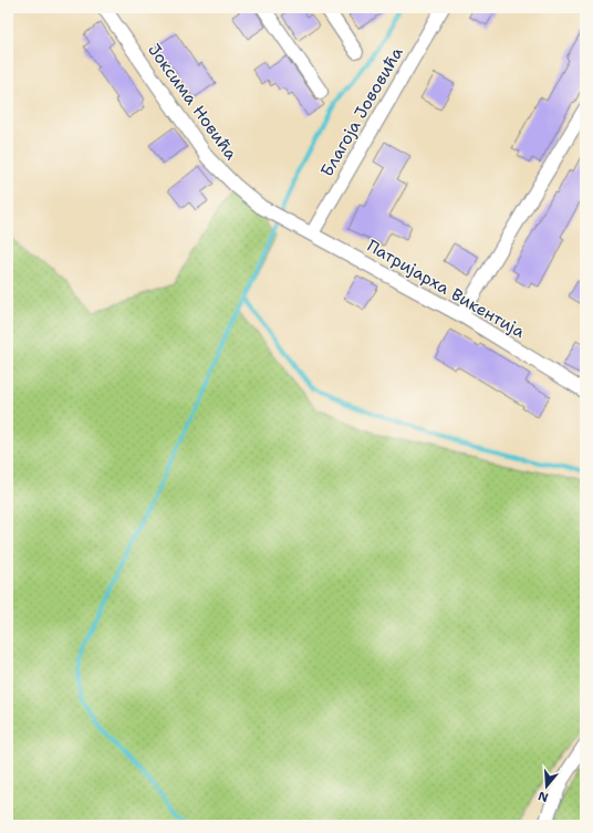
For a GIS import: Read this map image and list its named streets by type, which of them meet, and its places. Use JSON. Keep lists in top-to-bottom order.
{
  "streets": {
    "street": ["Јоксима Новића", "Благоја Јововића", "Патријарха Викентија"]
  },
  "crossings": [
    ["Јоксима Новића", "Патријарха Викентија"],
    ["Благоја Јововића", "Патријарха Викентија"]
  ],
  "north": "bottom"
}
